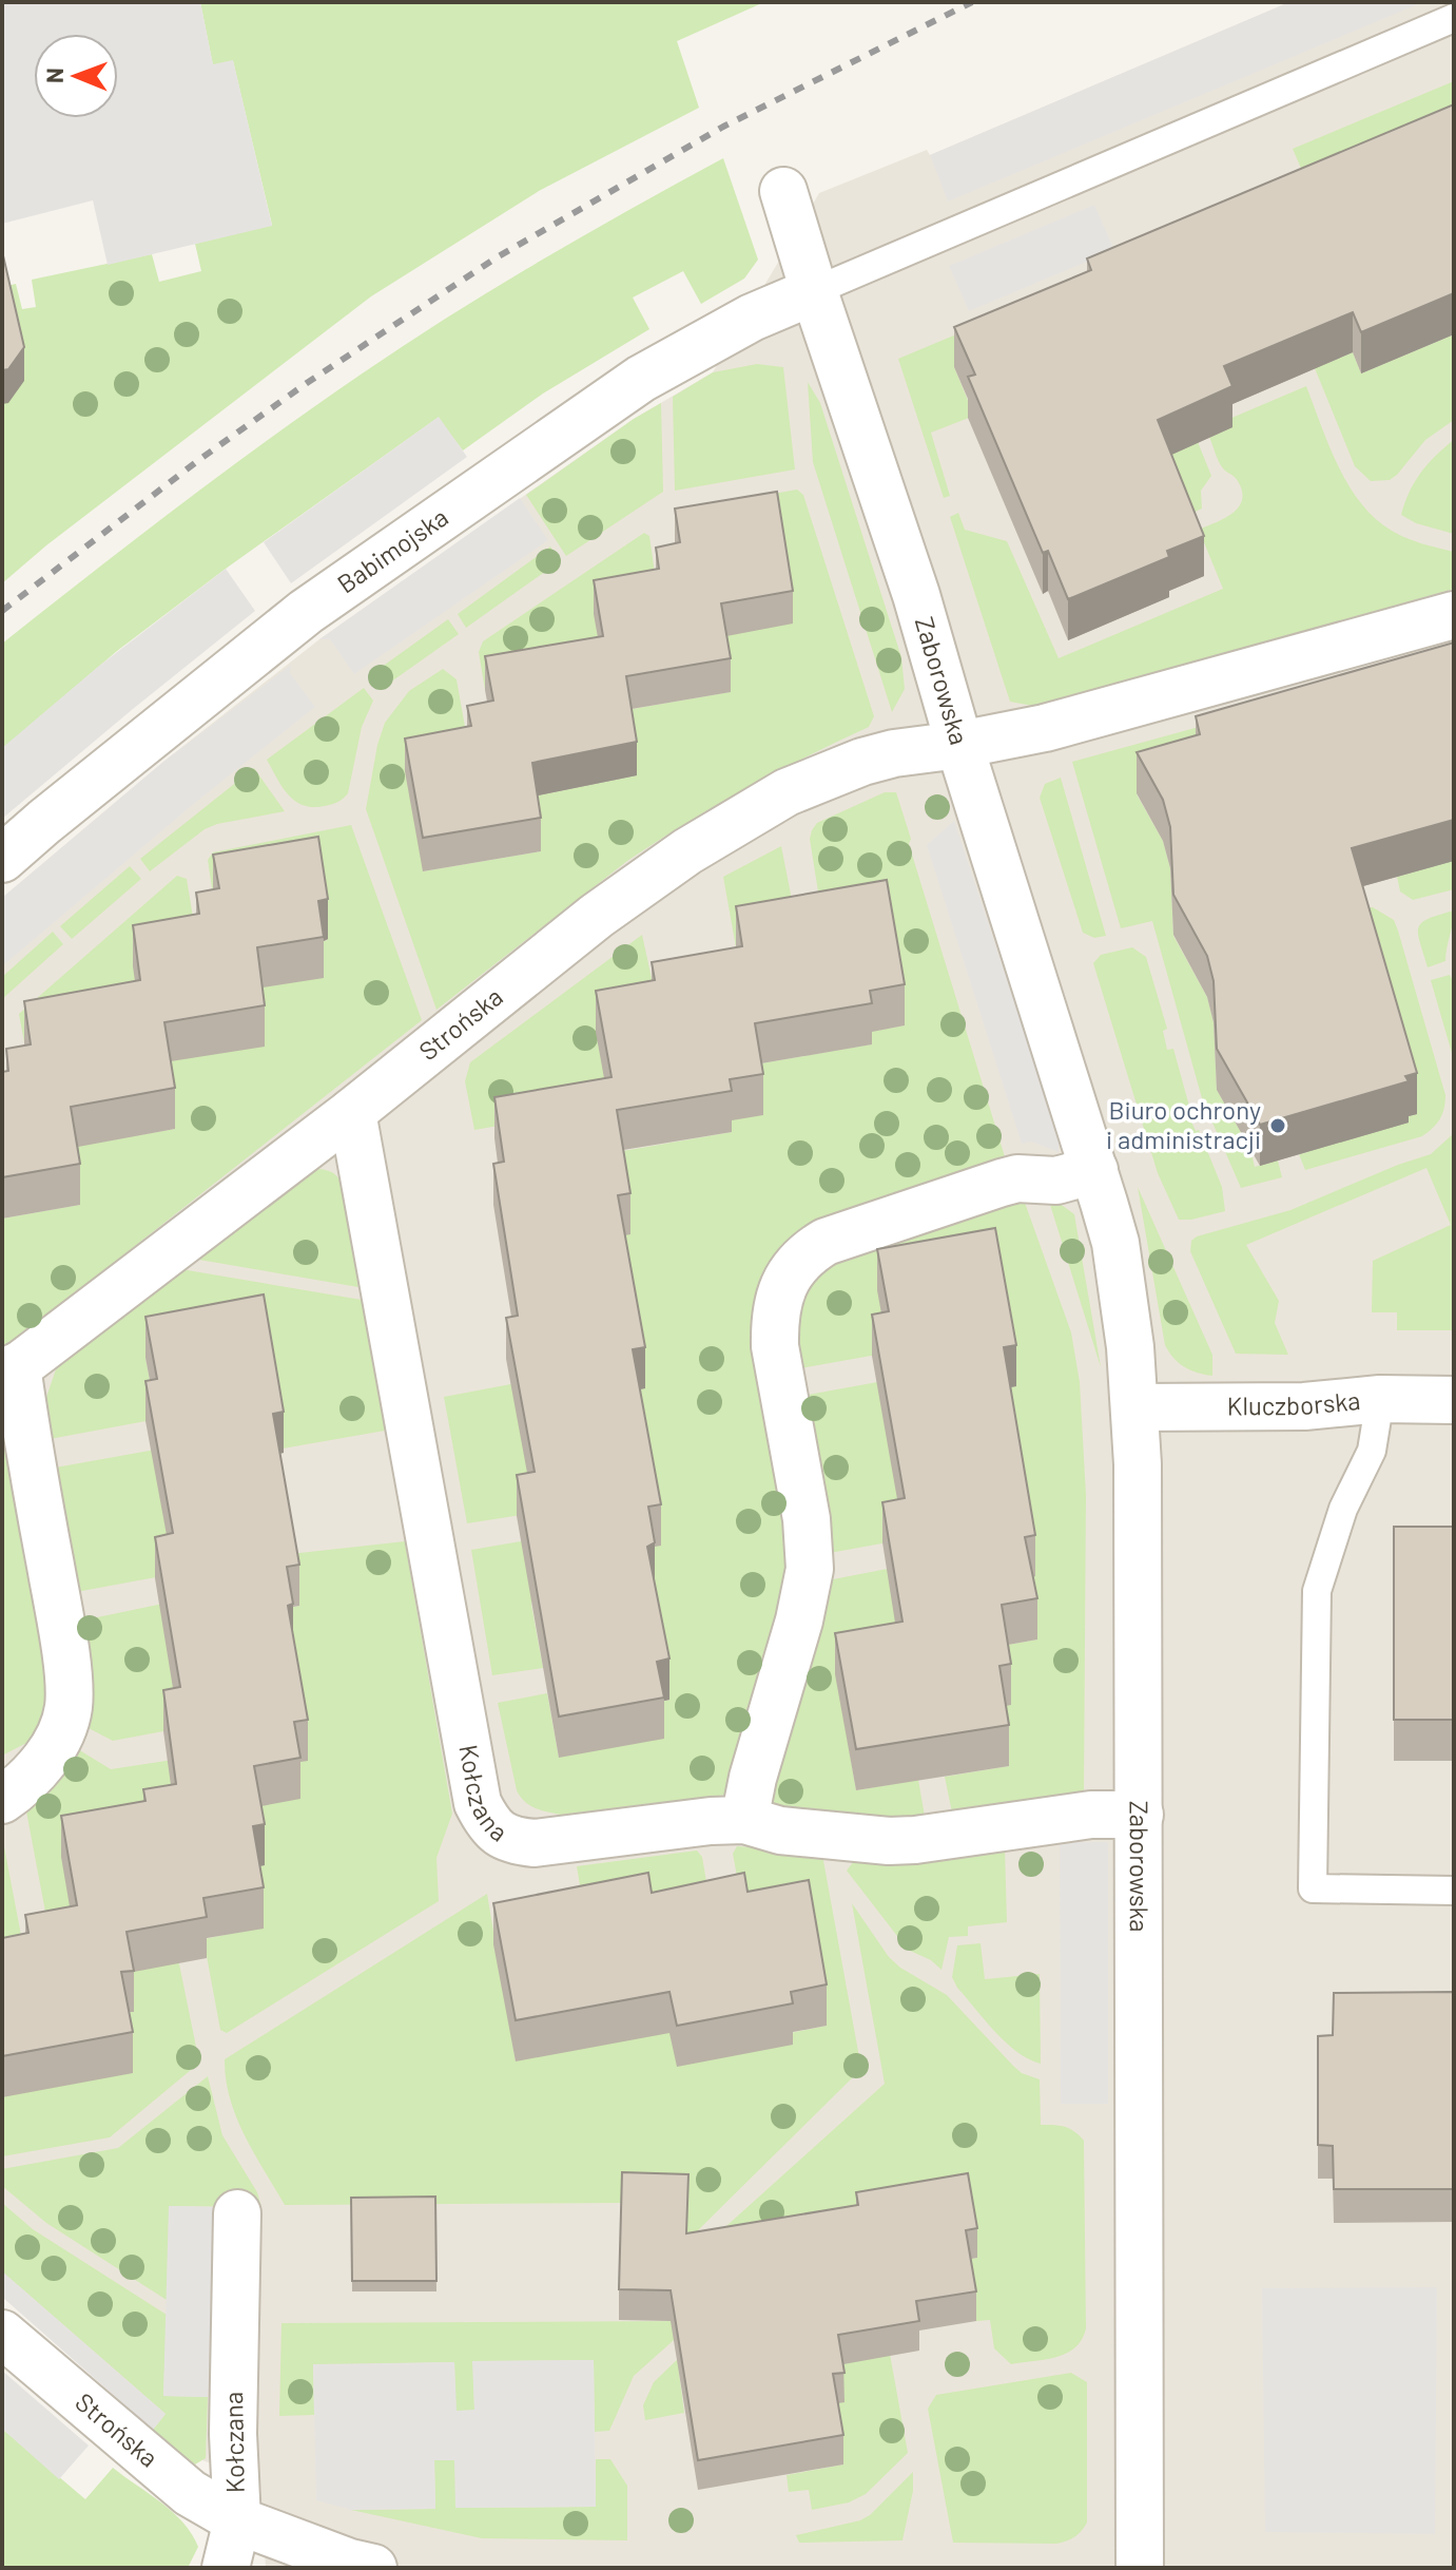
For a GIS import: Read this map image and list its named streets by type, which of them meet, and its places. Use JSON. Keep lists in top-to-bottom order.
{
  "streets": {
    "street": [
      "Babimojska",
      "Zaborowska",
      "Strońska",
      "Kluczborska",
      "Kołczana"
    ]
  },
  "crossings": [
    ["Babimojska", "Zaborowska"],
    ["Zaborowska", "Strońska"],
    ["Zaborowska", "Kluczborska"],
    ["Zaborowska", "Kołczana"],
    ["Strońska", "Kołczana"]
  ],
  "places": ["Biuro ochrony i administracji"],
  "north": "left"
}
